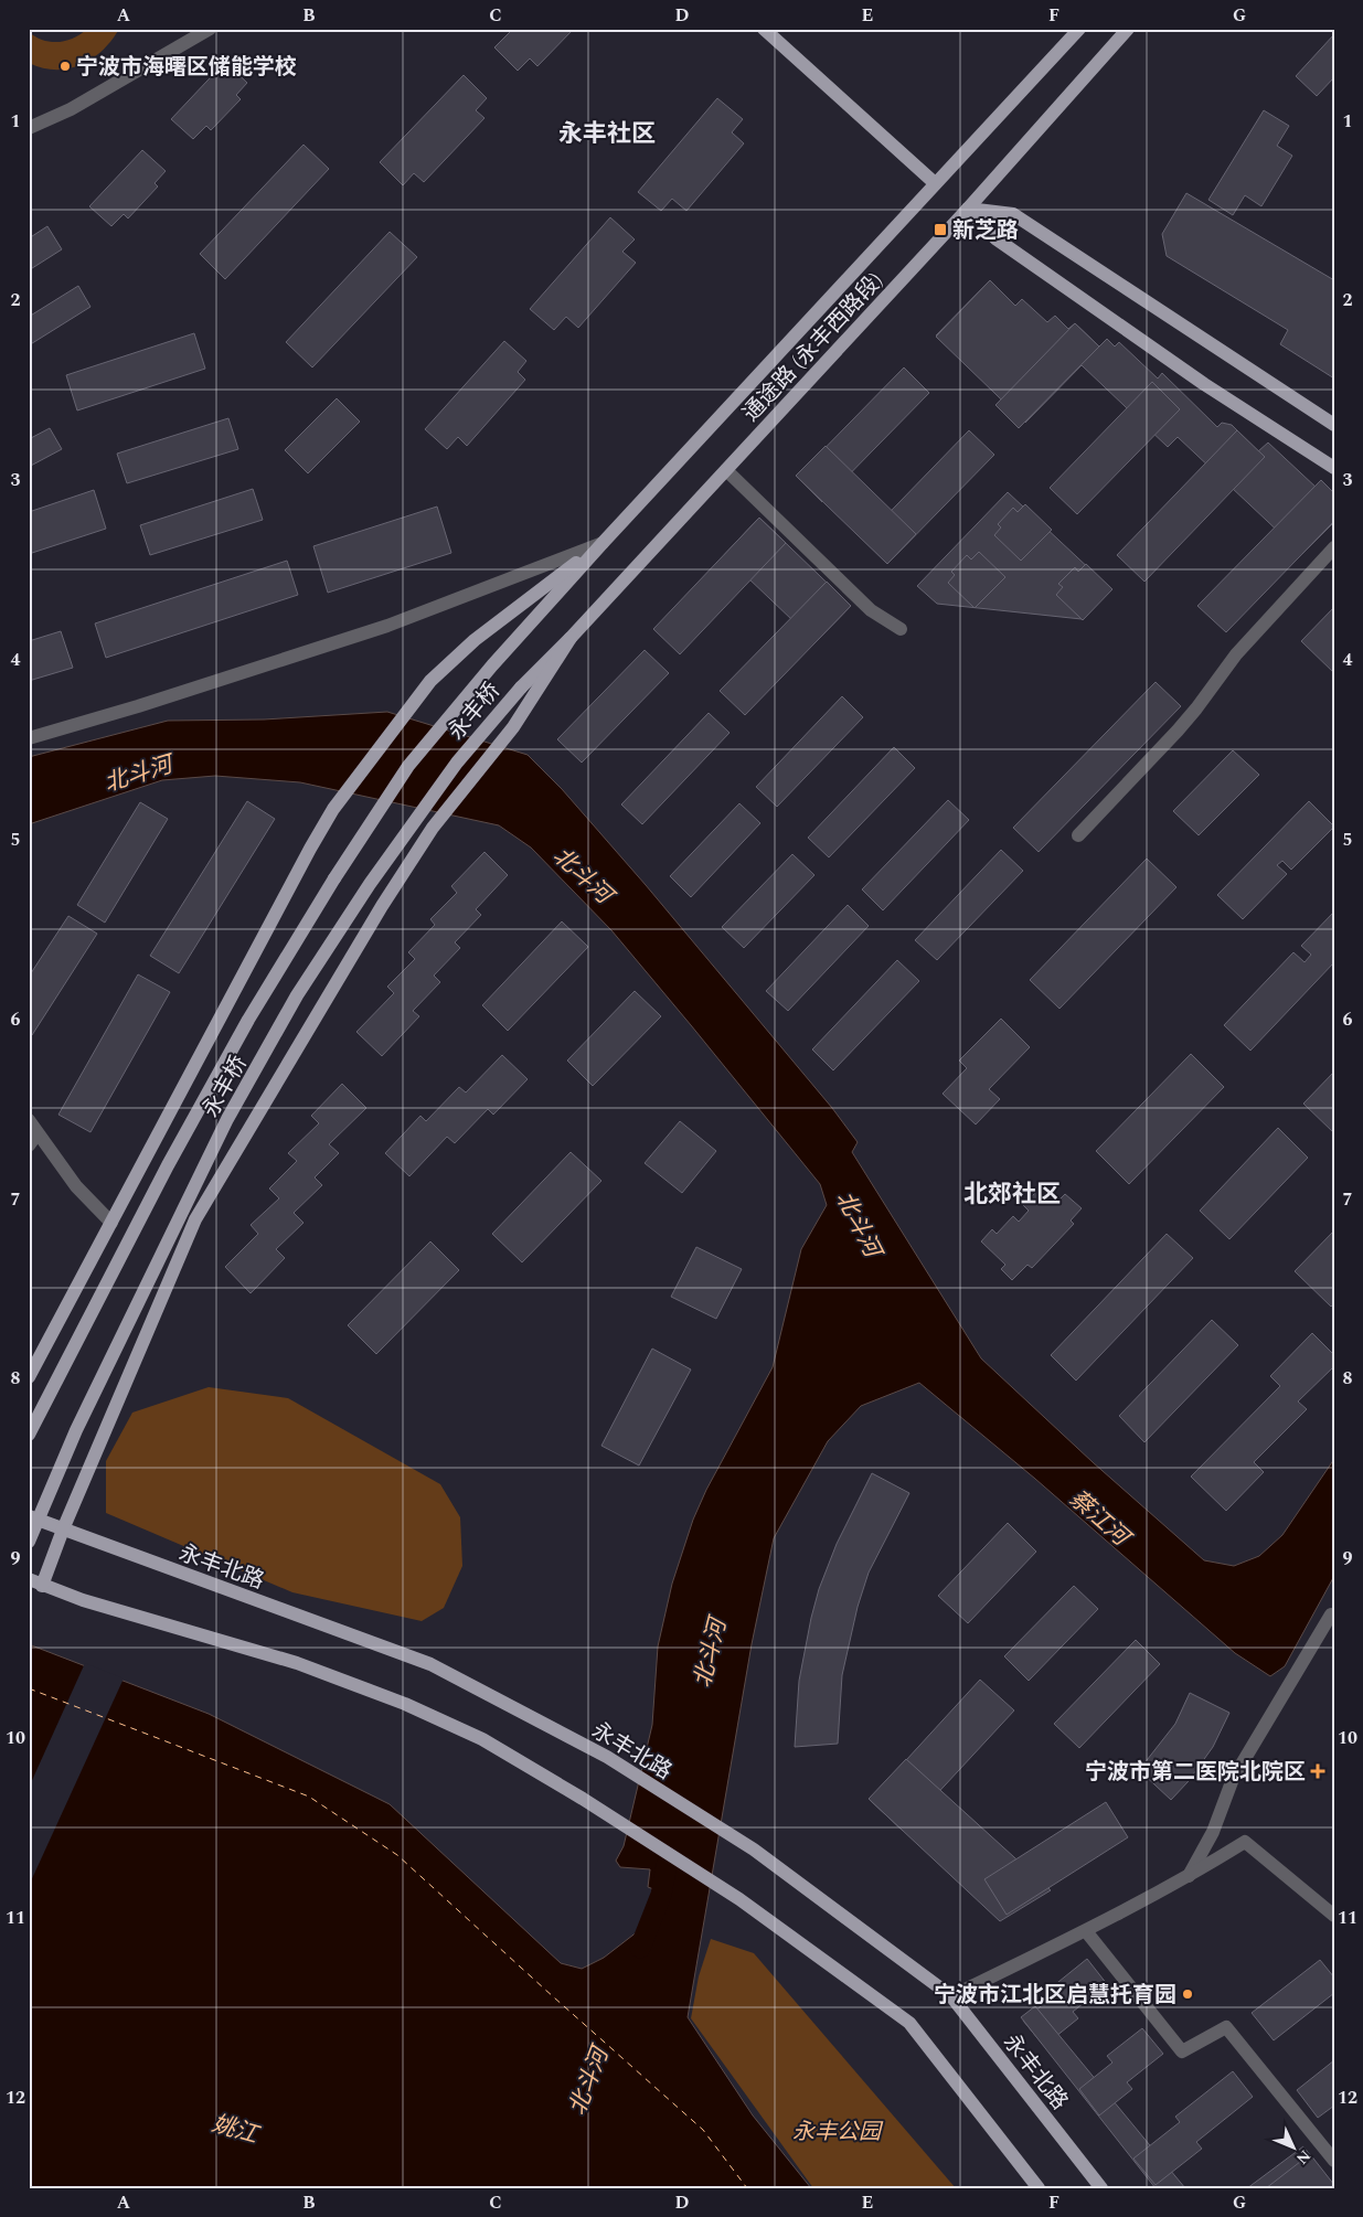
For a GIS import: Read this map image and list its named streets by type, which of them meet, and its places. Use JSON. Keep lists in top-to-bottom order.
{
  "streets": {
    "main road": ["通途路 (永丰西路段)", "永丰桥", "永丰北路"]
  },
  "crossings": [
    ["通途路 (永丰西路段)", "永丰桥"]
  ],
  "districts": ["永丰社区", "北郊社区"],
  "water": ["北斗河", "蔡江河", "姚江"],
  "parks": ["永丰公园"],
  "places": {
    "other": ["宁波市海曙区储能学校", "宁波市江北区启慧托育园"],
    "transit": ["新芝路"],
    "health": ["宁波市第二医院北院区"]
  },
  "north": "bottom right",
  "grid": {
    "columns": [
      "A",
      "B",
      "C",
      "D",
      "E",
      "F",
      "G"
    ],
    "rows": [
      "1",
      "2",
      "3",
      "4",
      "5",
      "6",
      "7",
      "8",
      "9",
      "10",
      "11",
      "12"
    ]
  }
}
